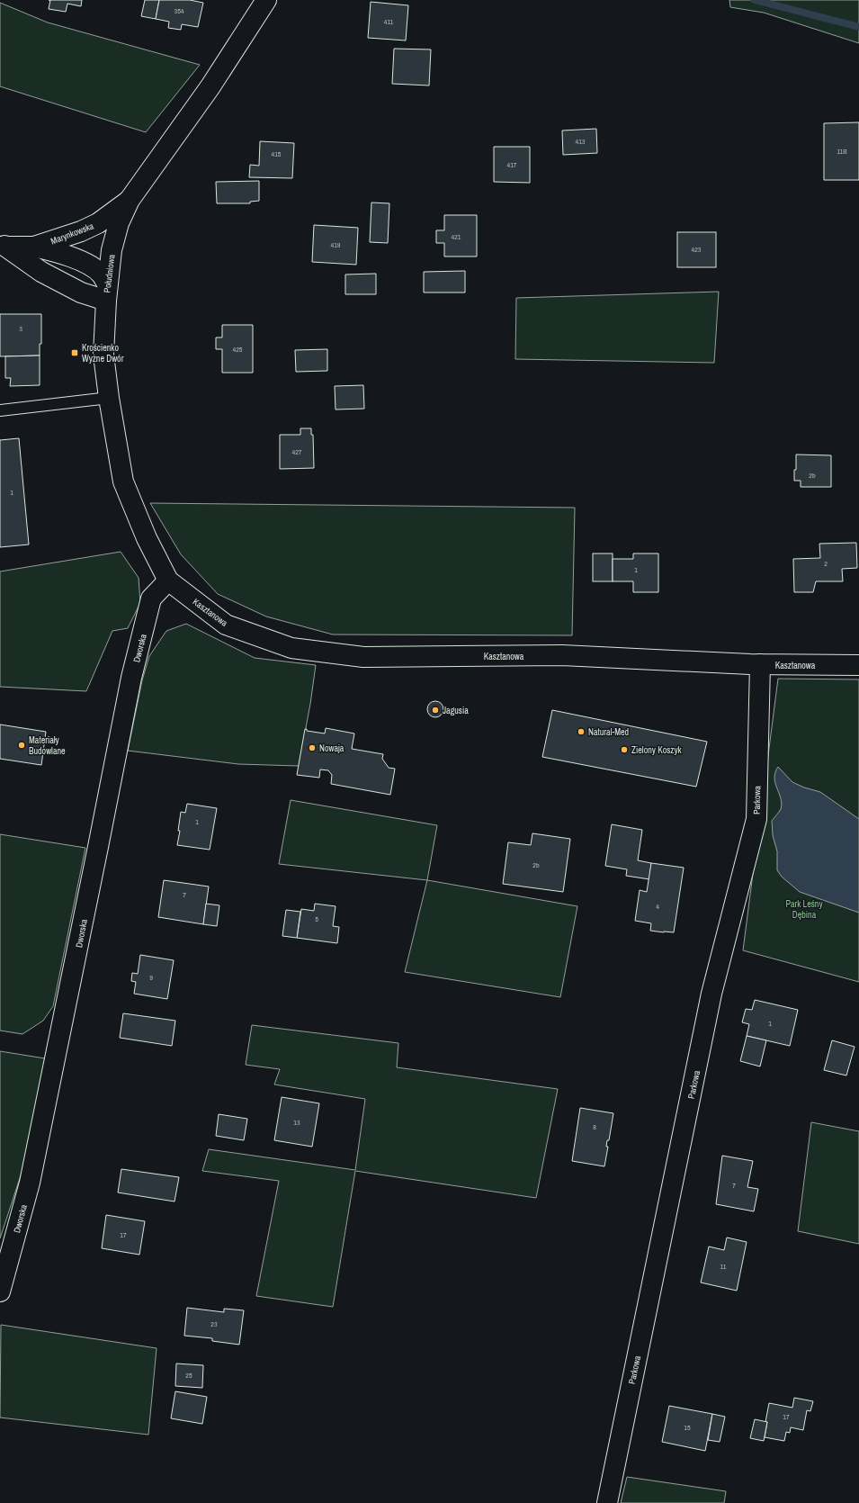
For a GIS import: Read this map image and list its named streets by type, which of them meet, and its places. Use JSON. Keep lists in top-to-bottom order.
{
  "streets": {
    "street": [
      "Marynkowska",
      "Południowa",
      "Kasztanowa",
      "Dworska",
      "Parkowa"
    ]
  },
  "crossings": [
    ["Marynkowska", "Południowa"],
    ["Południowa", "Kasztanowa"],
    ["Południowa", "Dworska"],
    ["Kasztanowa", "Dworska"],
    ["Kasztanowa", "Parkowa"]
  ],
  "parks": ["Park Leśny Dębina"],
  "places": {
    "transit": ["Krościenko Wyżne Dwór"],
    "other": [
      "Jagusia",
      "Natural-Med",
      "Materiały Budowlane",
      "Nowaja",
      "Zielony Koszyk"
    ]
  },
  "house_numbers": [
    "354",
    "411",
    "413",
    "11B",
    "415",
    "417",
    "421",
    "419",
    "423",
    "3",
    "425",
    "427",
    "2b",
    "1",
    "2",
    "1",
    "1",
    "2b",
    "7",
    "4",
    "5",
    "9",
    "1",
    "13",
    "8",
    "7",
    "17",
    "11",
    "23",
    "25",
    "17",
    "15"
  ]
}
